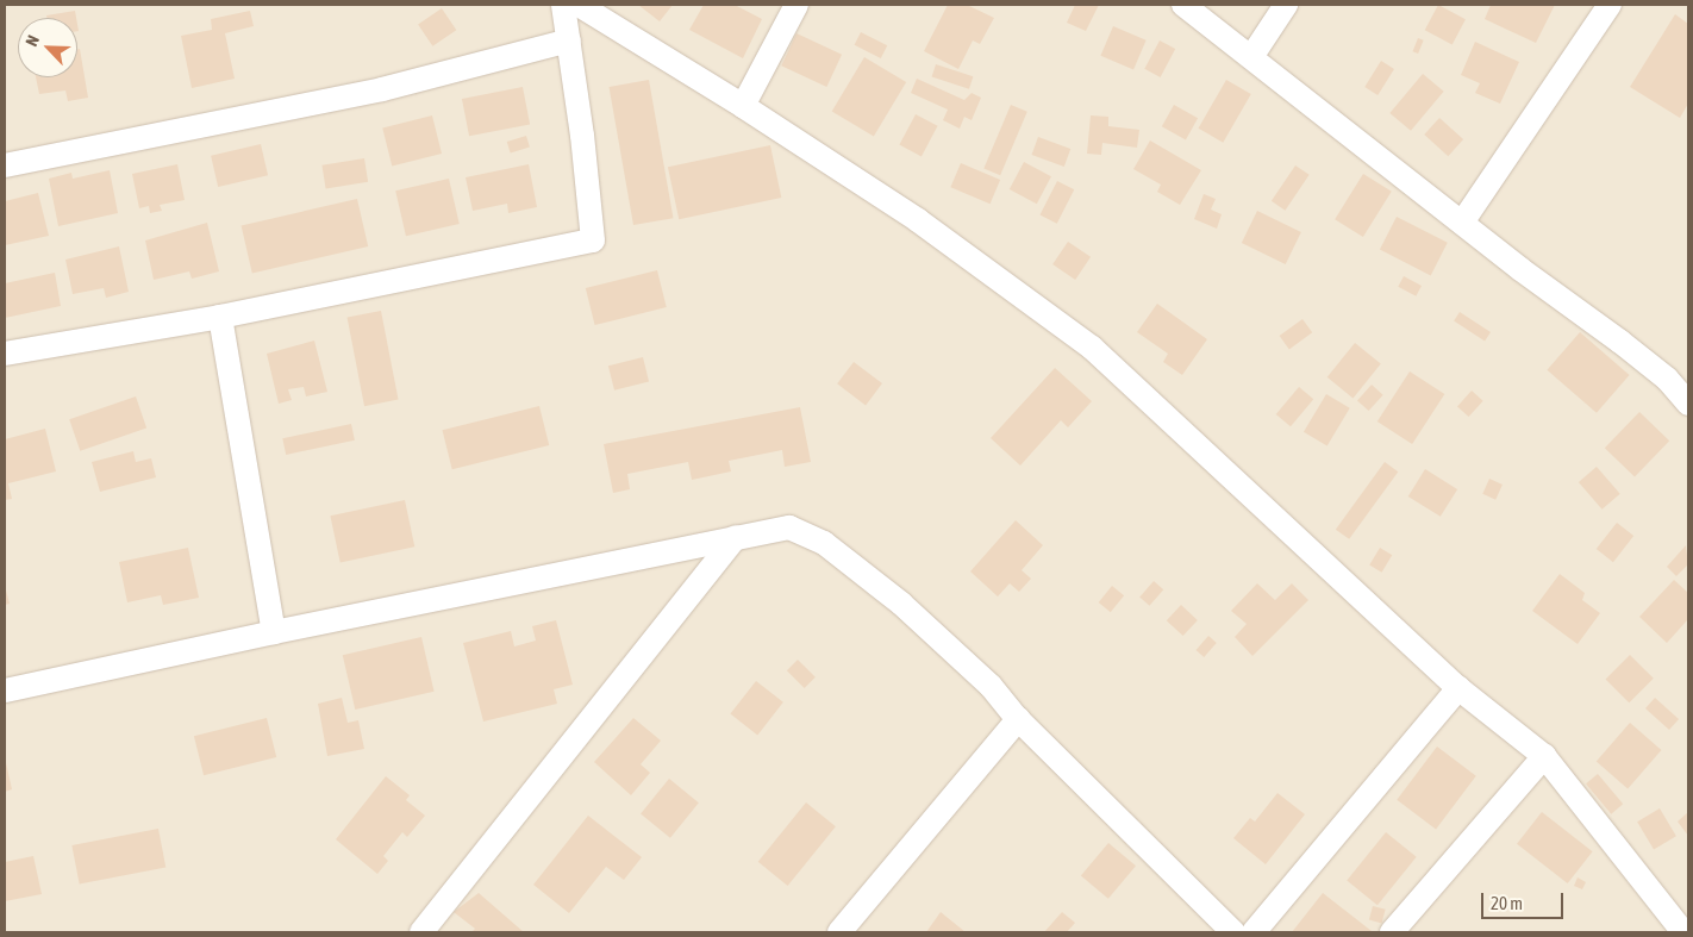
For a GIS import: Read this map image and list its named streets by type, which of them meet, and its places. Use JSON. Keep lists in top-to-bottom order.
{
  "scale_bar": "20 m",
  "north": "top left"
}
